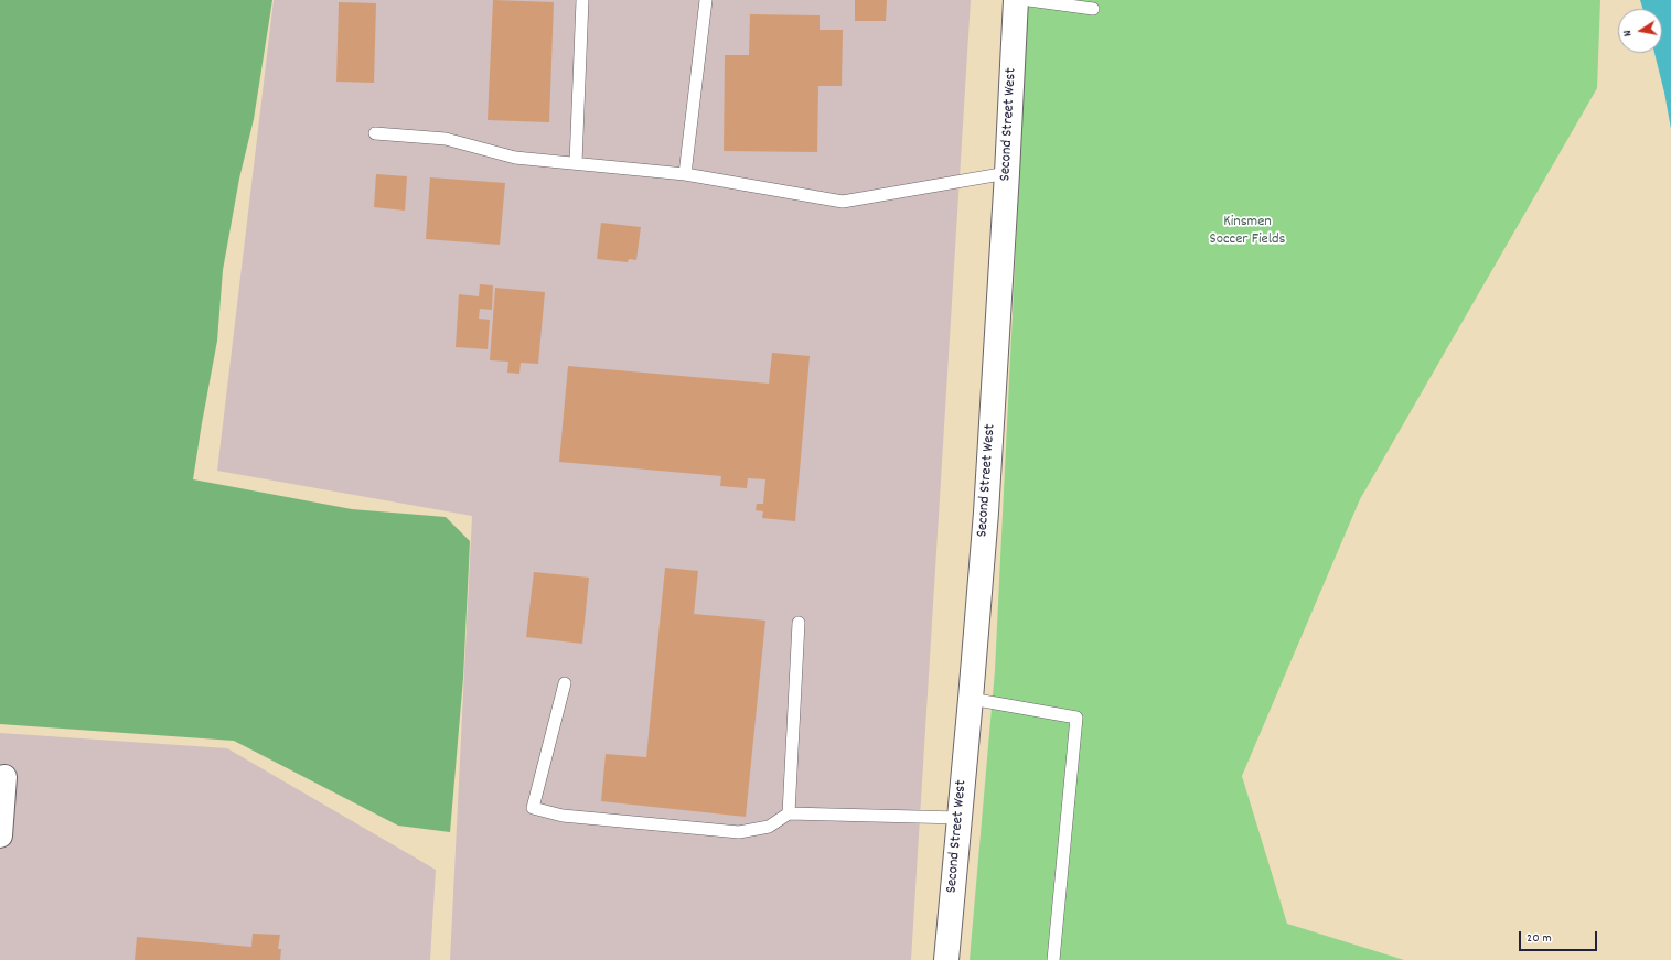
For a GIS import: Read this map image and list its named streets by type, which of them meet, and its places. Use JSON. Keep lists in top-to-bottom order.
{
  "streets": {
    "street": ["Second Street West"]
  },
  "parks": ["Kinsmen Soccer Fields"],
  "scale_bar": "20 m",
  "north": "left"
}
